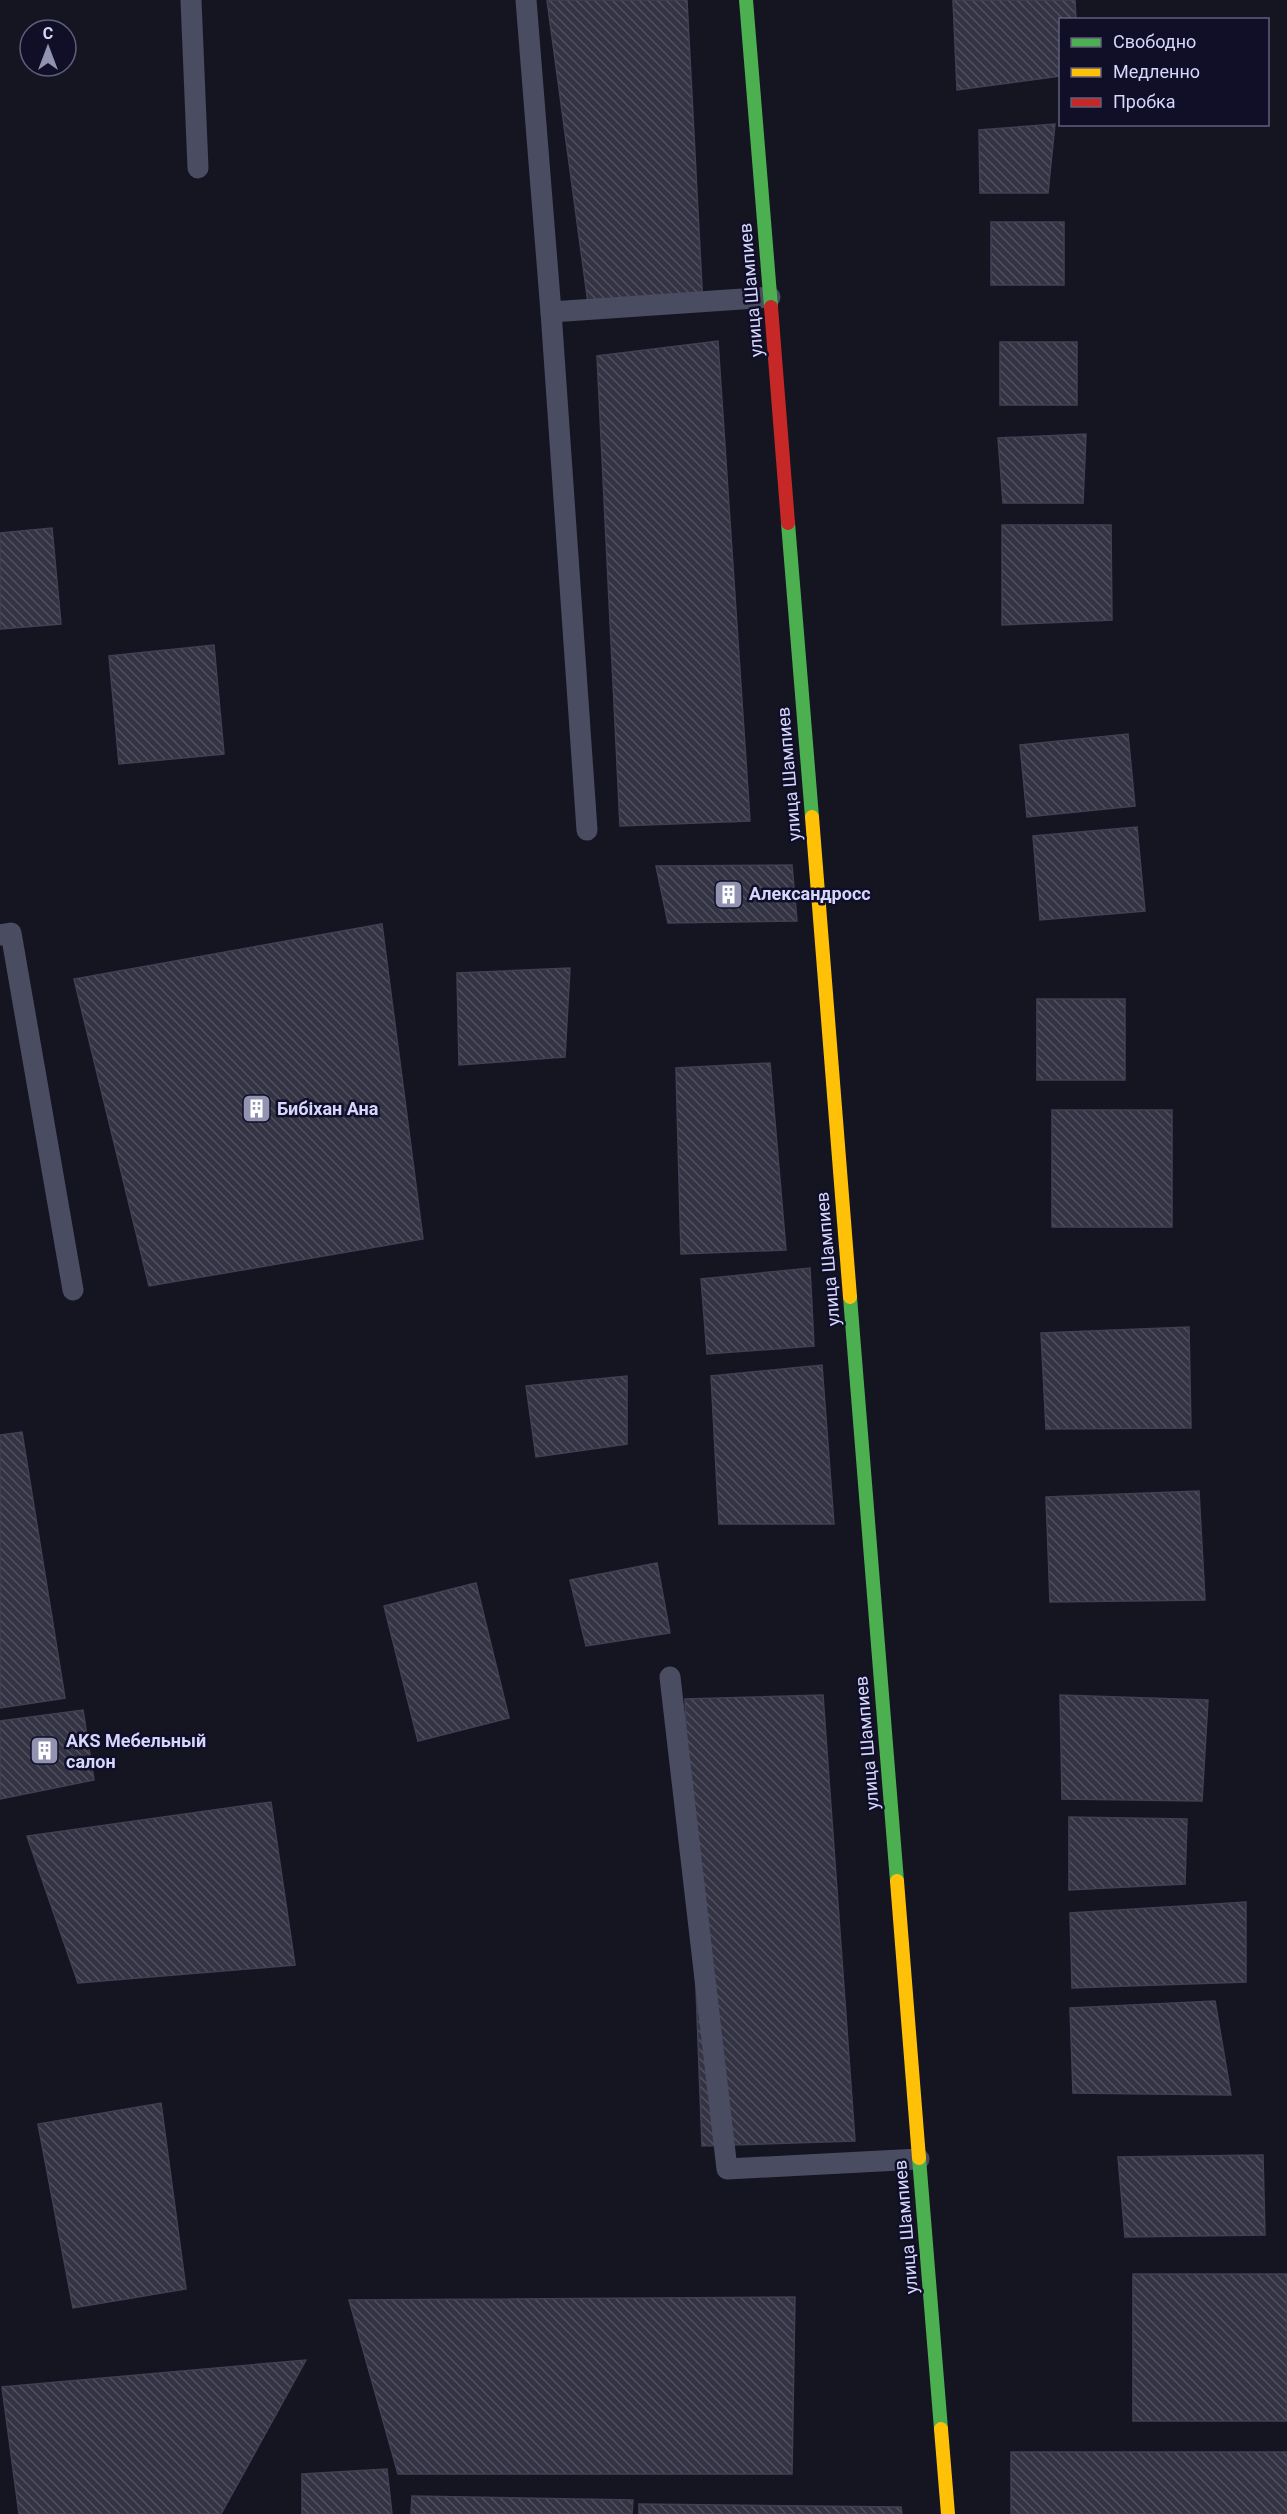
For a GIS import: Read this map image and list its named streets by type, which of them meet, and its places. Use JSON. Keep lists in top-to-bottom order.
{
  "streets": {
    "street": ["улица Шампиев"]
  },
  "places": {
    "building": ["Александросс", "Бибіхан Ана", "AKS Мебельный салон"]
  },
  "legend": ["Свободно", "Медленно", "Пробка"],
  "north": "top"
}
